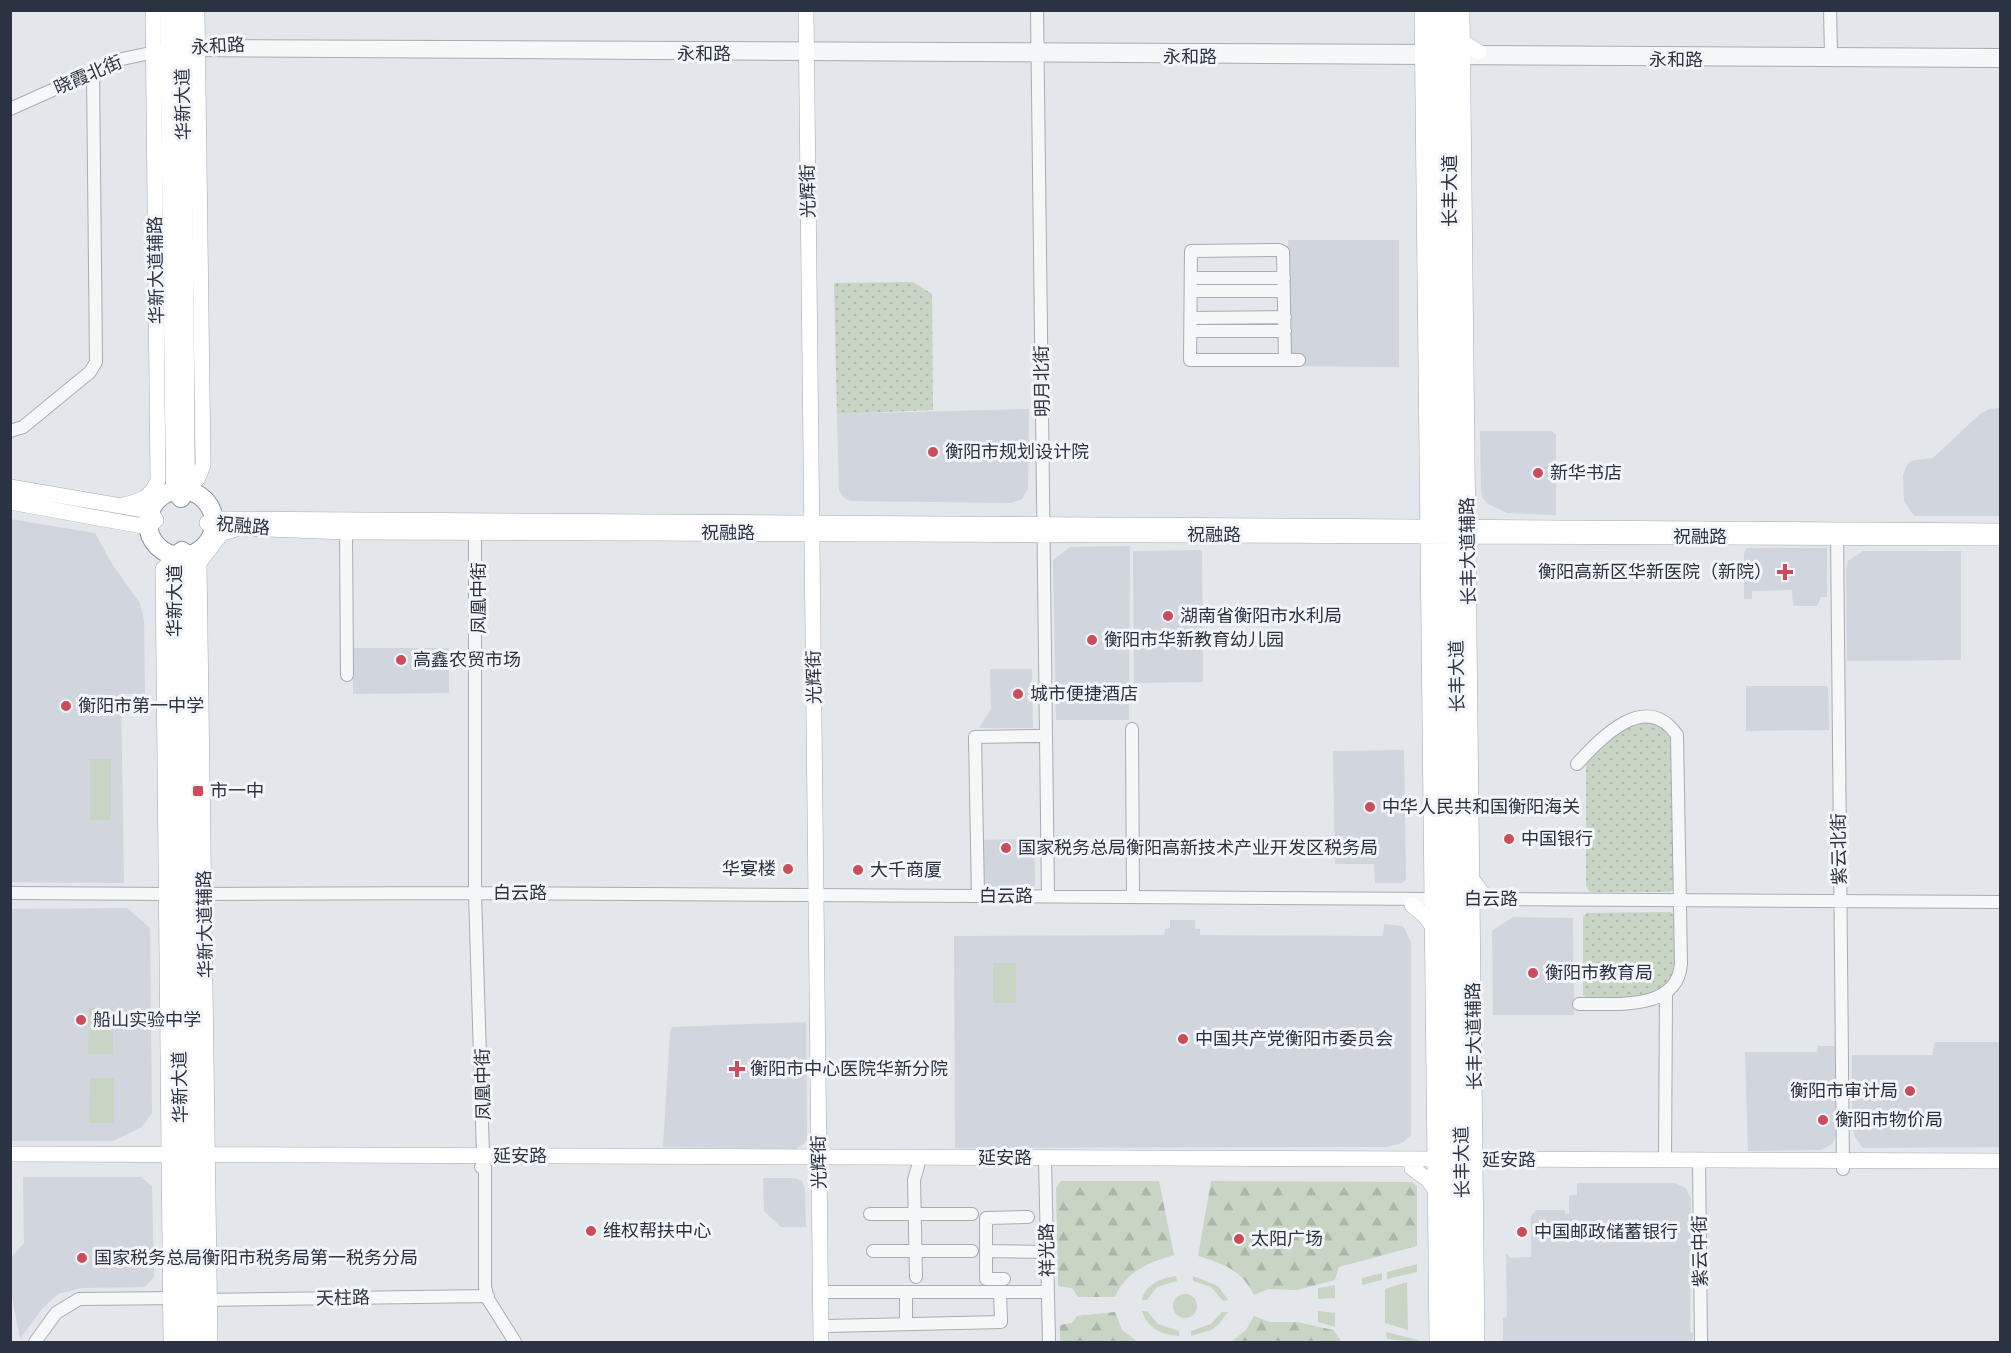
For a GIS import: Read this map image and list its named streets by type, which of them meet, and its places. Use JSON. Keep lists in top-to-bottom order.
{
  "streets": {
    "highway": ["华新大道"],
    "main road": [
      "光辉街",
      "长丰大道",
      "华新大道辅路",
      "祝融路",
      "长丰大道辅路",
      "延安路"
    ],
    "street": [
      "永和路",
      "晓霞北街",
      "明月北街",
      "凤凰中街",
      "紫云北街",
      "白云路",
      "祥光路",
      "紫云中街",
      "天柱路"
    ]
  },
  "crossings": [
    ["永和路", "晓霞北街"],
    ["永和路", "华新大道"],
    ["永和路", "光辉街"],
    ["永和路", "长丰大道"],
    ["永和路", "华新大道辅路"],
    ["永和路", "明月北街"],
    ["永和路", "长丰大道辅路"],
    ["晓霞北街", "华新大道"],
    ["晓霞北街", "华新大道辅路"],
    ["华新大道", "华新大道辅路"],
    ["华新大道", "祝融路"],
    ["华新大道", "白云路"],
    ["华新大道", "延安路"],
    ["华新大道", "天柱路"],
    ["光辉街", "祝融路"],
    ["光辉街", "白云路"],
    ["光辉街", "延安路"],
    ["长丰大道", "祝融路"],
    ["长丰大道", "长丰大道辅路"],
    ["长丰大道", "白云路"],
    ["长丰大道", "延安路"],
    ["华新大道辅路", "祝融路"],
    ["华新大道辅路", "白云路"],
    ["华新大道辅路", "延安路"],
    ["华新大道辅路", "天柱路"],
    ["明月北街", "祝融路"],
    ["明月北街", "白云路"],
    ["祝融路", "长丰大道辅路"],
    ["祝融路", "凤凰中街"],
    ["祝融路", "紫云北街"],
    ["长丰大道辅路", "白云路"],
    ["长丰大道辅路", "延安路"],
    ["凤凰中街", "白云路"],
    ["凤凰中街", "延安路"],
    ["凤凰中街", "天柱路"],
    ["紫云北街", "白云路"],
    ["紫云北街", "延安路"],
    ["延安路", "祥光路"],
    ["延安路", "紫云中街"]
  ],
  "places": {
    "other": [
      "衡阳市规划设计院",
      "新华书店",
      "湖南省衡阳市水利局",
      "衡阳市华新教育幼儿园",
      "高鑫农贸市场",
      "城市便捷酒店",
      "衡阳市第一中学",
      "中华人民共和国衡阳海关",
      "中国银行",
      "国家税务总局衡阳高新技术产业开发区税务局",
      "华宴楼",
      "大千商厦",
      "衡阳市教育局",
      "船山实验中学",
      "中国共产党衡阳市委员会",
      "衡阳市审计局",
      "衡阳市物价局",
      "维权帮扶中心",
      "中国邮政储蓄银行",
      "太阳广场",
      "国家税务总局衡阳市税务局第一税务分局"
    ],
    "health": ["衡阳高新区华新医院（新院）", "衡阳市中心医院华新分院"],
    "transit": ["市一中"]
  }
}
